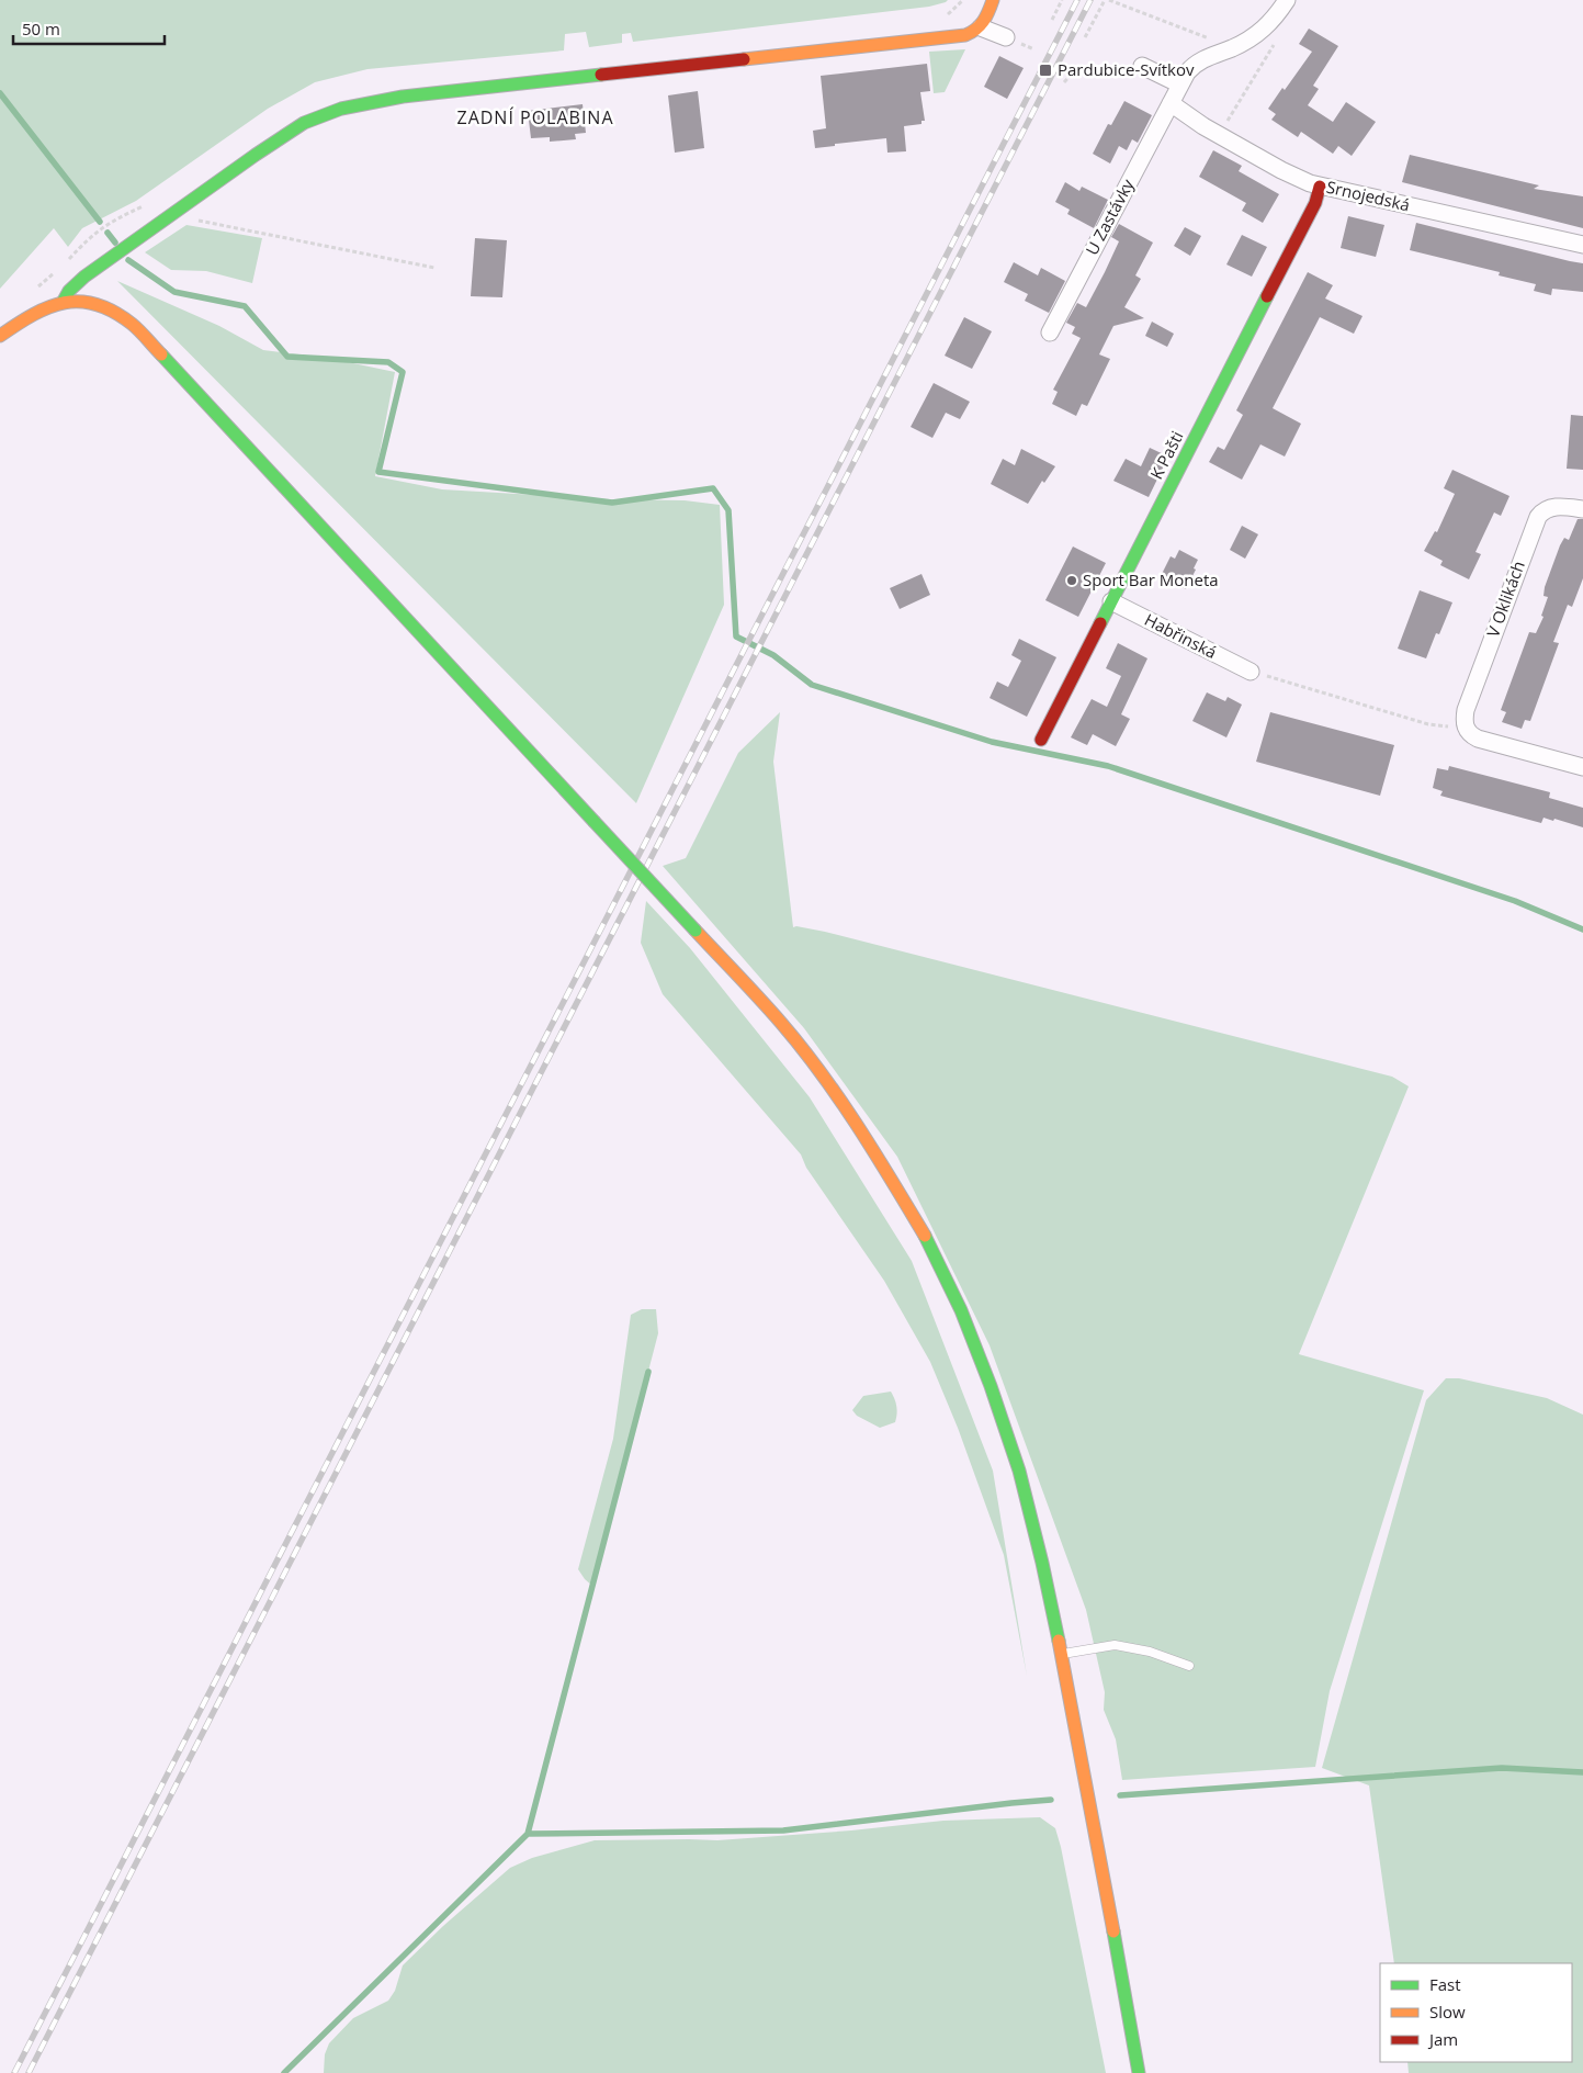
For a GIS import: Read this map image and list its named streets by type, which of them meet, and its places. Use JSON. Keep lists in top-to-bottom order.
{
  "streets": {
    "street": [
      "Srnojedská",
      "U Zastávky",
      "K Pašti",
      "V Oklikách",
      "Habřinská"
    ]
  },
  "crossings": [
    ["Srnojedská", "U Zastávky"],
    ["Srnojedská", "K Pašti"],
    ["K Pašti", "Habřinská"]
  ],
  "districts": ["ZADNÍ POLABINA"],
  "places": {
    "transit": ["Pardubice-Svítkov"],
    "other": ["Sport Bar Moneta"]
  },
  "legend": ["Fast", "Slow", "Jam"],
  "scale_bar": "50 m"
}
